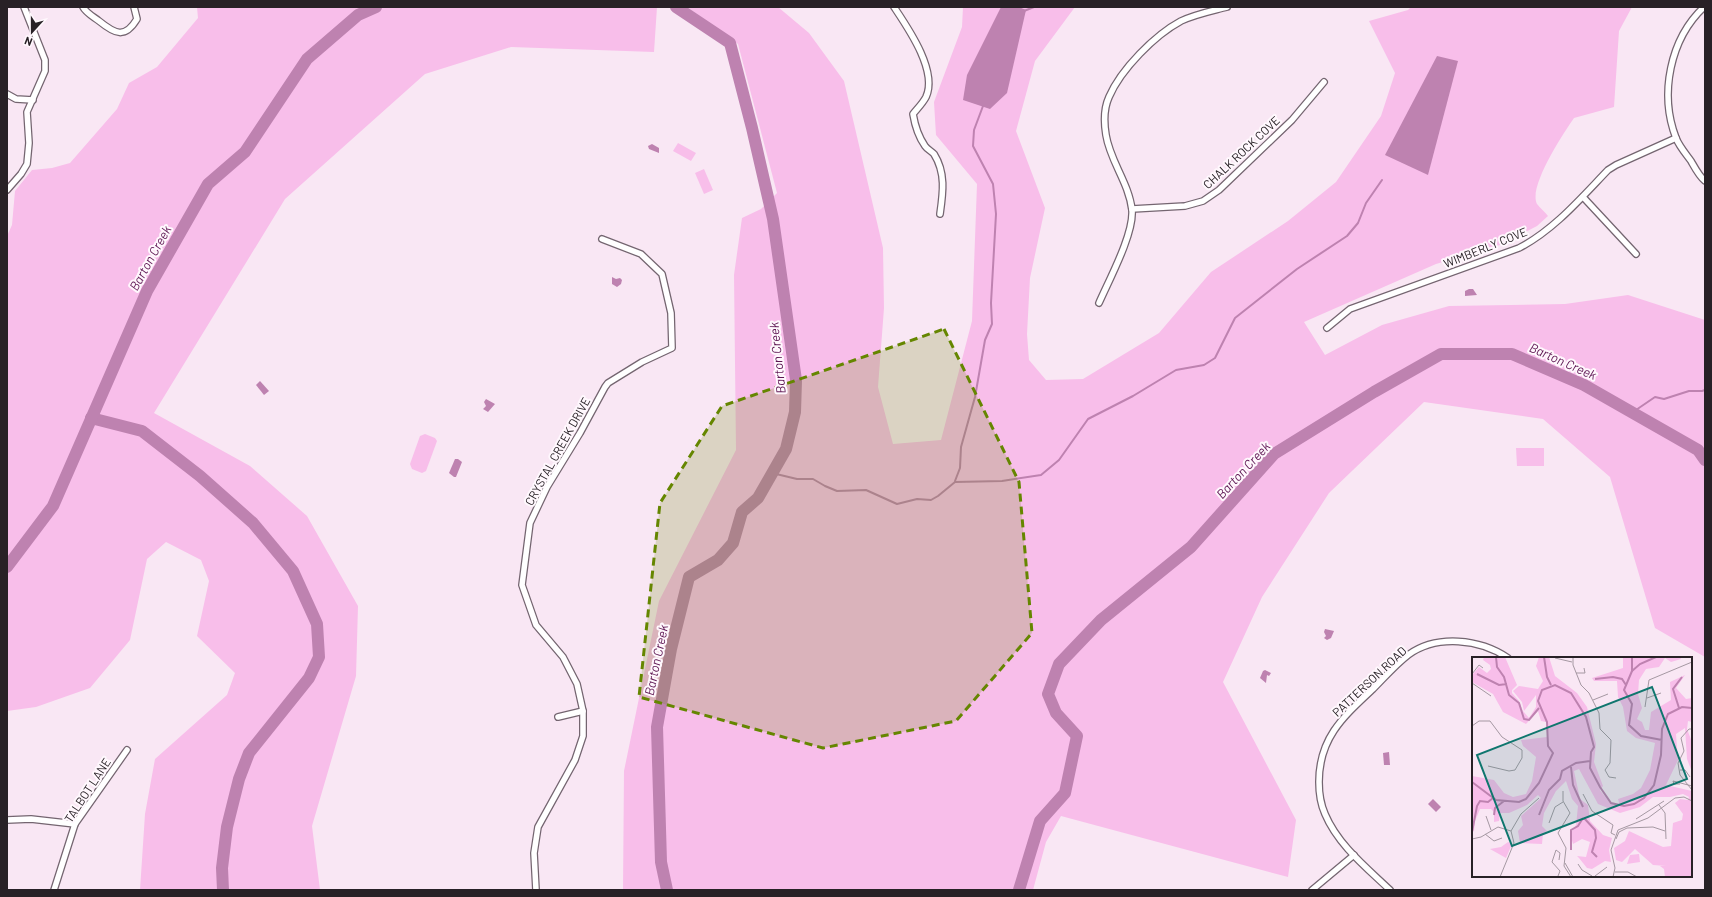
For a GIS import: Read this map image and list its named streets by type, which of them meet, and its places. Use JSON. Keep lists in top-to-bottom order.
{
  "streets": {
    "street": [
      "CHALK ROCK COVE",
      "WIMBERLY COVE",
      "CRYSTAL CREEK DRIVE",
      "PATTERSON ROAD",
      "TALBOT LANE"
    ]
  },
  "water": ["Barton Creek"],
  "north": "bottom"
}
